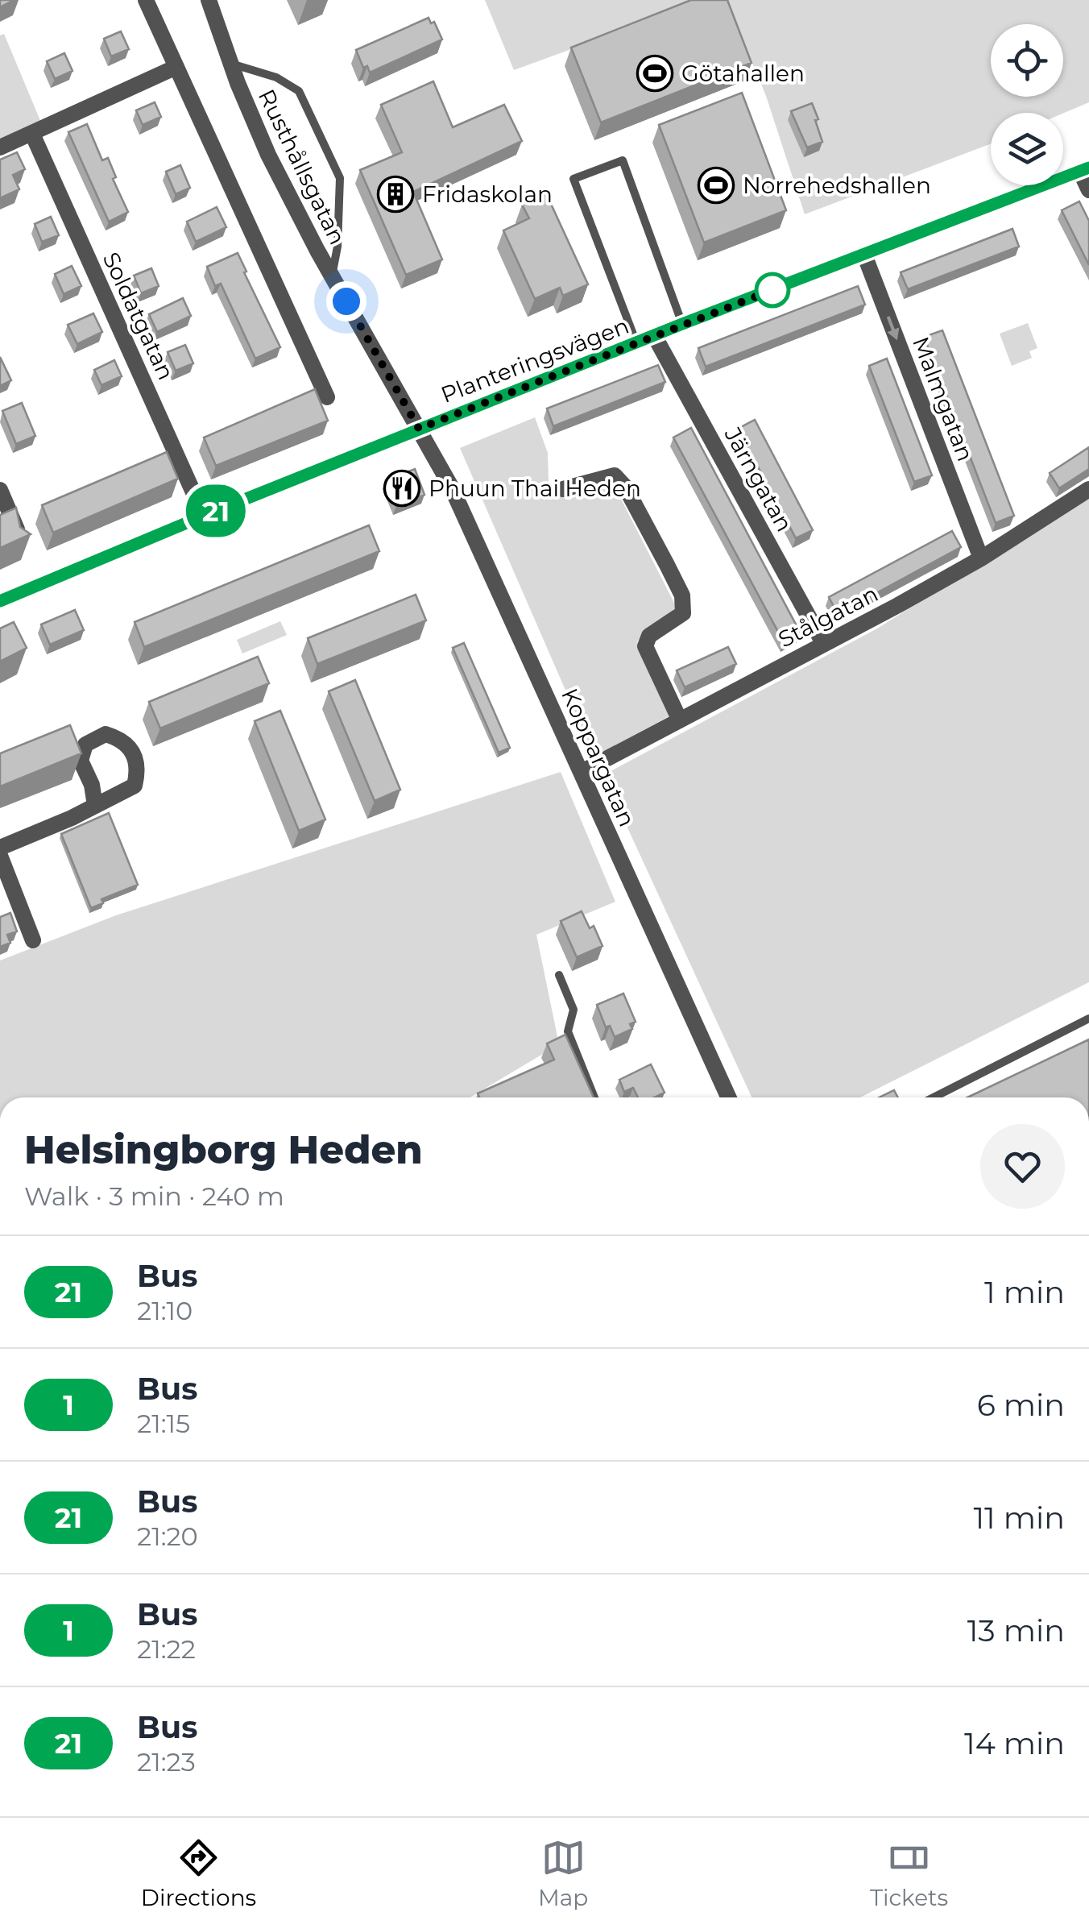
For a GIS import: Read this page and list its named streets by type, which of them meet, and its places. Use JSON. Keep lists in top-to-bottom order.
{
  "streets": {
    "street": [
      "Rusthållsgatan",
      "Soldatgatan",
      "Planteringsvägen",
      "Malmgatan",
      "Järngatan",
      "Stålgatan",
      "Koppargatan"
    ]
  },
  "crossings": [
    ["Rusthållsgatan", "Planteringsvägen"],
    ["Rusthållsgatan", "Koppargatan"],
    ["Soldatgatan", "Planteringsvägen"],
    ["Planteringsvägen", "Malmgatan"],
    ["Planteringsvägen", "Järngatan"],
    ["Planteringsvägen", "Koppargatan"],
    ["Malmgatan", "Stålgatan"],
    ["Järngatan", "Stålgatan"],
    ["Stålgatan", "Koppargatan"]
  ],
  "one_way": ["Malmgatan"],
  "places": {
    "sports": ["Götahallen", "Norrehedshallen"],
    "building": ["Fridaskolan"],
    "restaurant": ["Phuun Thai Heden"]
  },
  "lines": ["bus line 21"],
  "page": {
    "on_map": "21",
    "heading": ["Helsingborg Heden", "Walk · 3 min · 240 m"],
    "list": [
      {
        "mark": "21",
        "name": "Bus",
        "note": "21:10",
        "value": "1 min"
      },
      {
        "mark": "1",
        "name": "Bus",
        "note": "21:15",
        "value": "6 min"
      },
      {
        "mark": "21",
        "name": "Bus",
        "note": "21:20",
        "value": "11 min"
      },
      {
        "mark": "1",
        "name": "Bus",
        "note": "21:22",
        "value": "13 min"
      },
      {
        "mark": "21",
        "name": "Bus",
        "note": "21:23",
        "value": "14 min"
      }
    ],
    "tabs": ["Directions", "Map", "Tickets"]
  }
}
